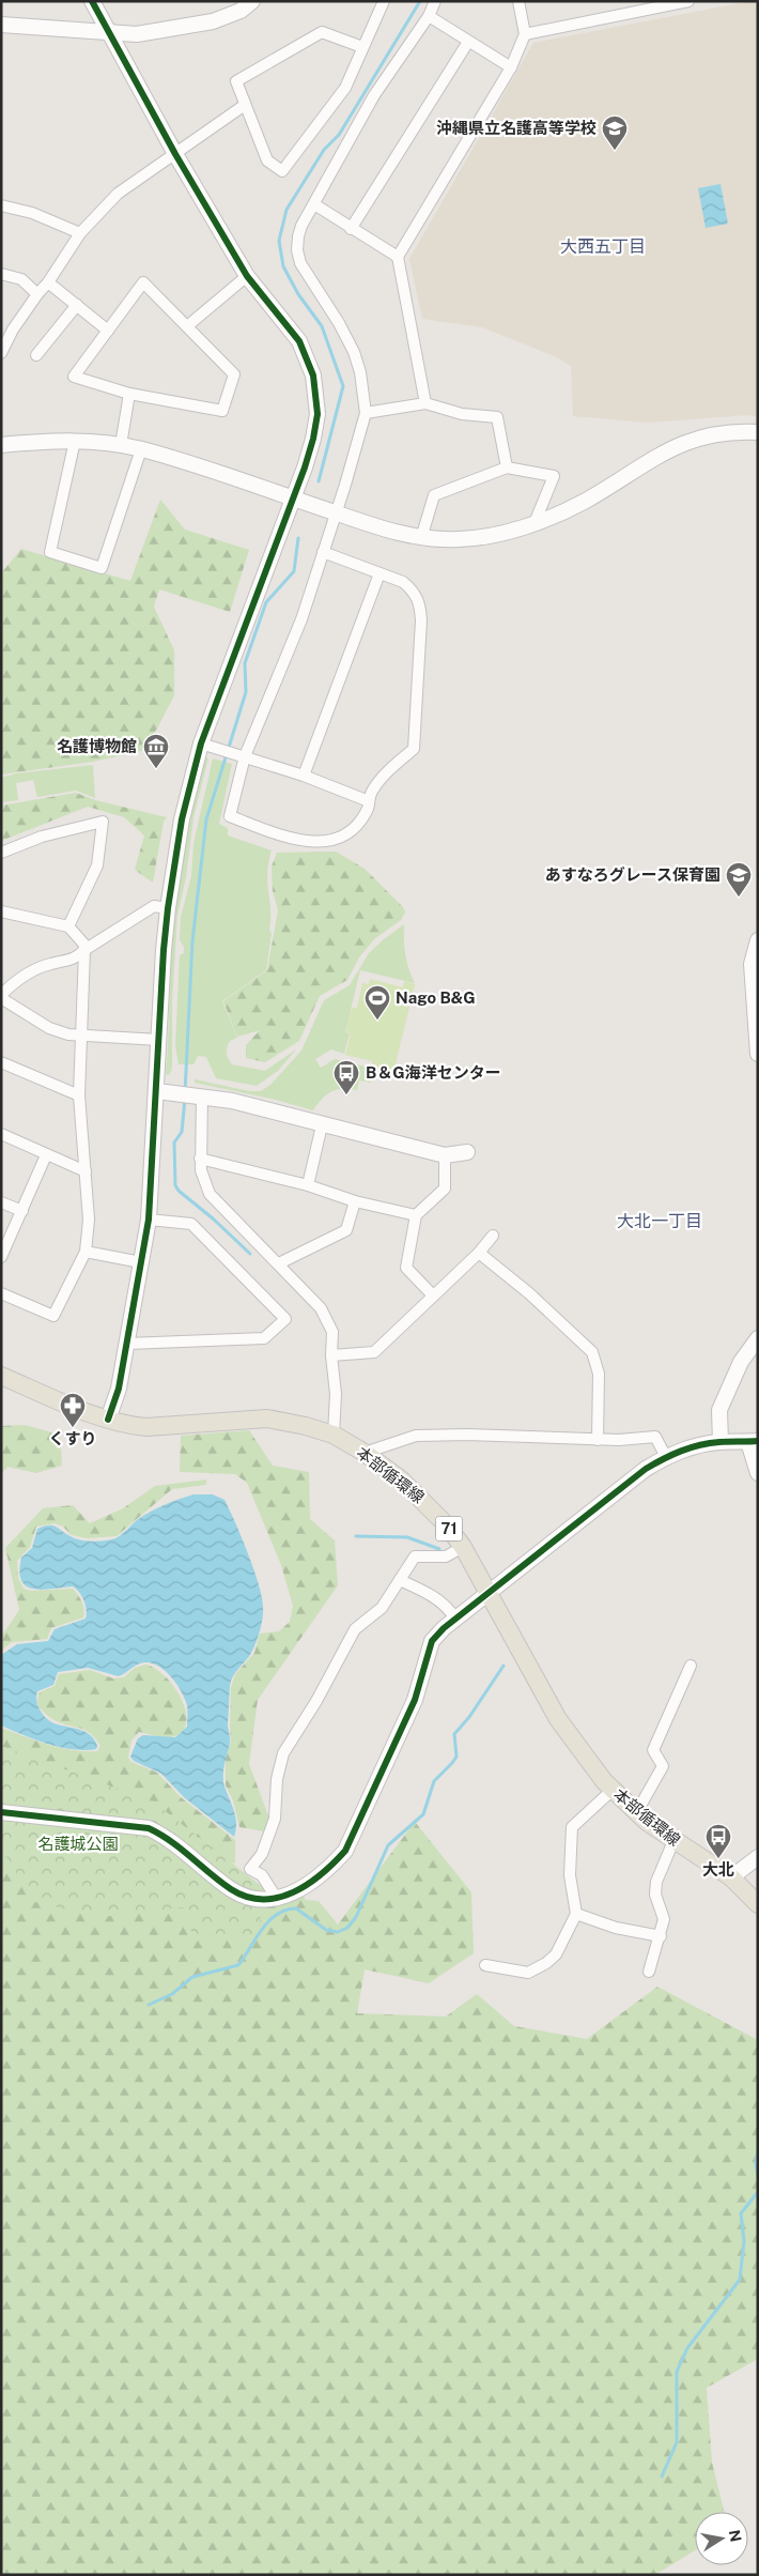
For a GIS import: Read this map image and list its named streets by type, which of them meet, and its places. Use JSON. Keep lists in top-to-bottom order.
{
  "streets": {
    "main road": ["本部循環線", "71"]
  },
  "districts": ["大西五丁目", "大北一丁目"],
  "parks": ["名護城公園"],
  "places": {
    "school or university": ["沖縄県立名護高等学校", "あすなろグレース保育園"],
    "museum": ["名護博物館"],
    "sports": ["Nago B&G"],
    "bus stop": ["B＆G海洋センター", "大北"],
    "pharmacy": ["くすり"]
  },
  "north": "right"
}
